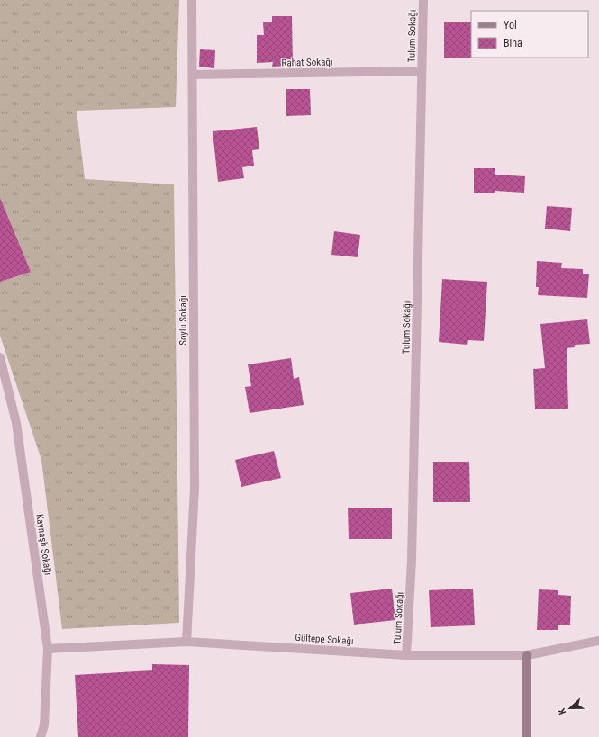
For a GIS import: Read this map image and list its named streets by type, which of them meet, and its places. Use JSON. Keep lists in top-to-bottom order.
{
  "streets": {
    "street": [
      "Tulum Sokağı",
      "Rahat Sokağı",
      "Soylu Sokağı",
      "Kaynaşlı Sokağı",
      "Gültepe Sokağı"
    ]
  },
  "crossings": [
    ["Tulum Sokağı", "Rahat Sokağı"],
    ["Tulum Sokağı", "Gültepe Sokağı"],
    ["Rahat Sokağı", "Soylu Sokağı"],
    ["Soylu Sokağı", "Gültepe Sokağı"],
    ["Kaynaşlı Sokağı", "Gültepe Sokağı"]
  ],
  "legend": ["Yol", "Bina"],
  "north": "left"
}
